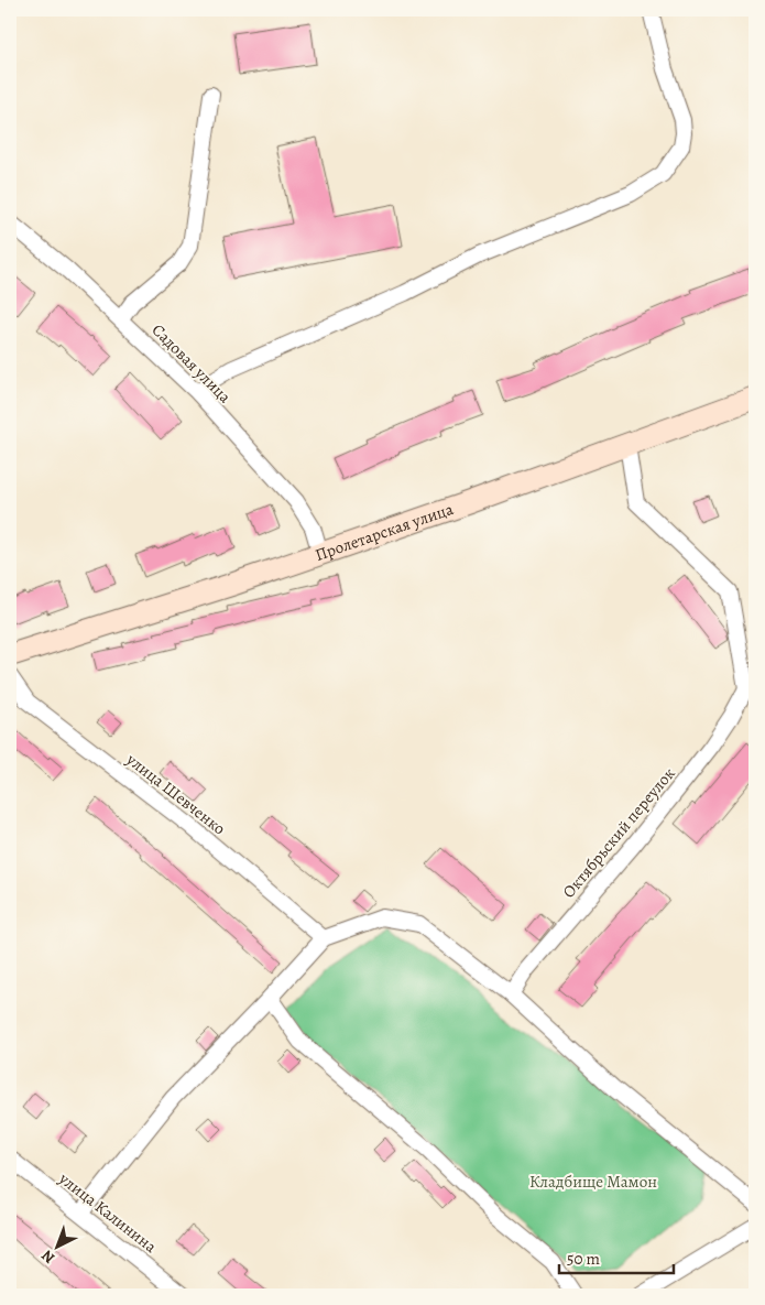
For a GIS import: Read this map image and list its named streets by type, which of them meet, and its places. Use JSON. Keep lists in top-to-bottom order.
{
  "streets": {
    "street": [
      "Садовая улица",
      "Пролетарская улица",
      "улица Шевченко",
      "Октябрьский переулок",
      "улица Калинина"
    ]
  },
  "crossings": [
    ["Садовая улица", "Пролетарская улица"],
    ["Пролетарская улица", "Октябрьский переулок"]
  ],
  "parks": ["Кладбище Мамон"],
  "scale_bar": "50 m",
  "north": "bottom left"
}
